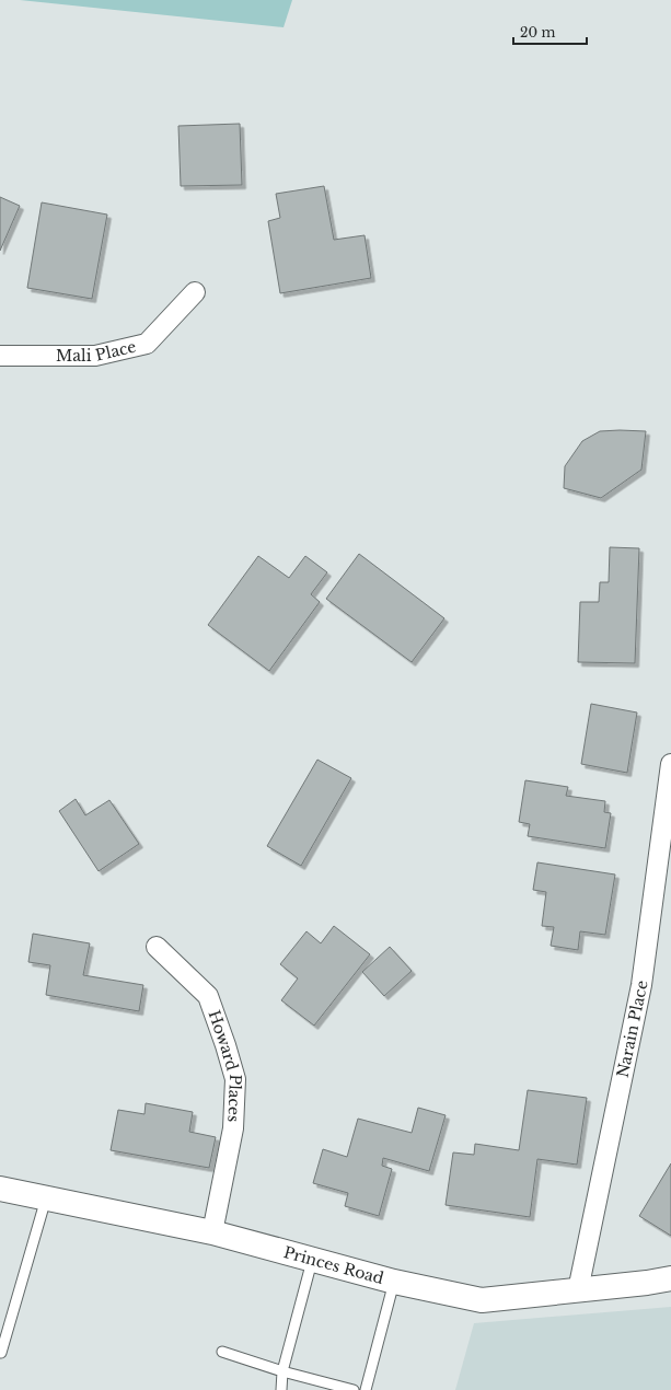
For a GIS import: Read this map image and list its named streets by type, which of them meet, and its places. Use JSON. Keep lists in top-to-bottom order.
{
  "streets": {
    "main road": ["Princes Road"],
    "street": ["Mali Place", "Narain Place", "Howard Places"]
  },
  "crossings": [
    ["Narain Place", "Princes Road"],
    ["Howard Places", "Princes Road"]
  ],
  "scale_bar": "20 m"
}
